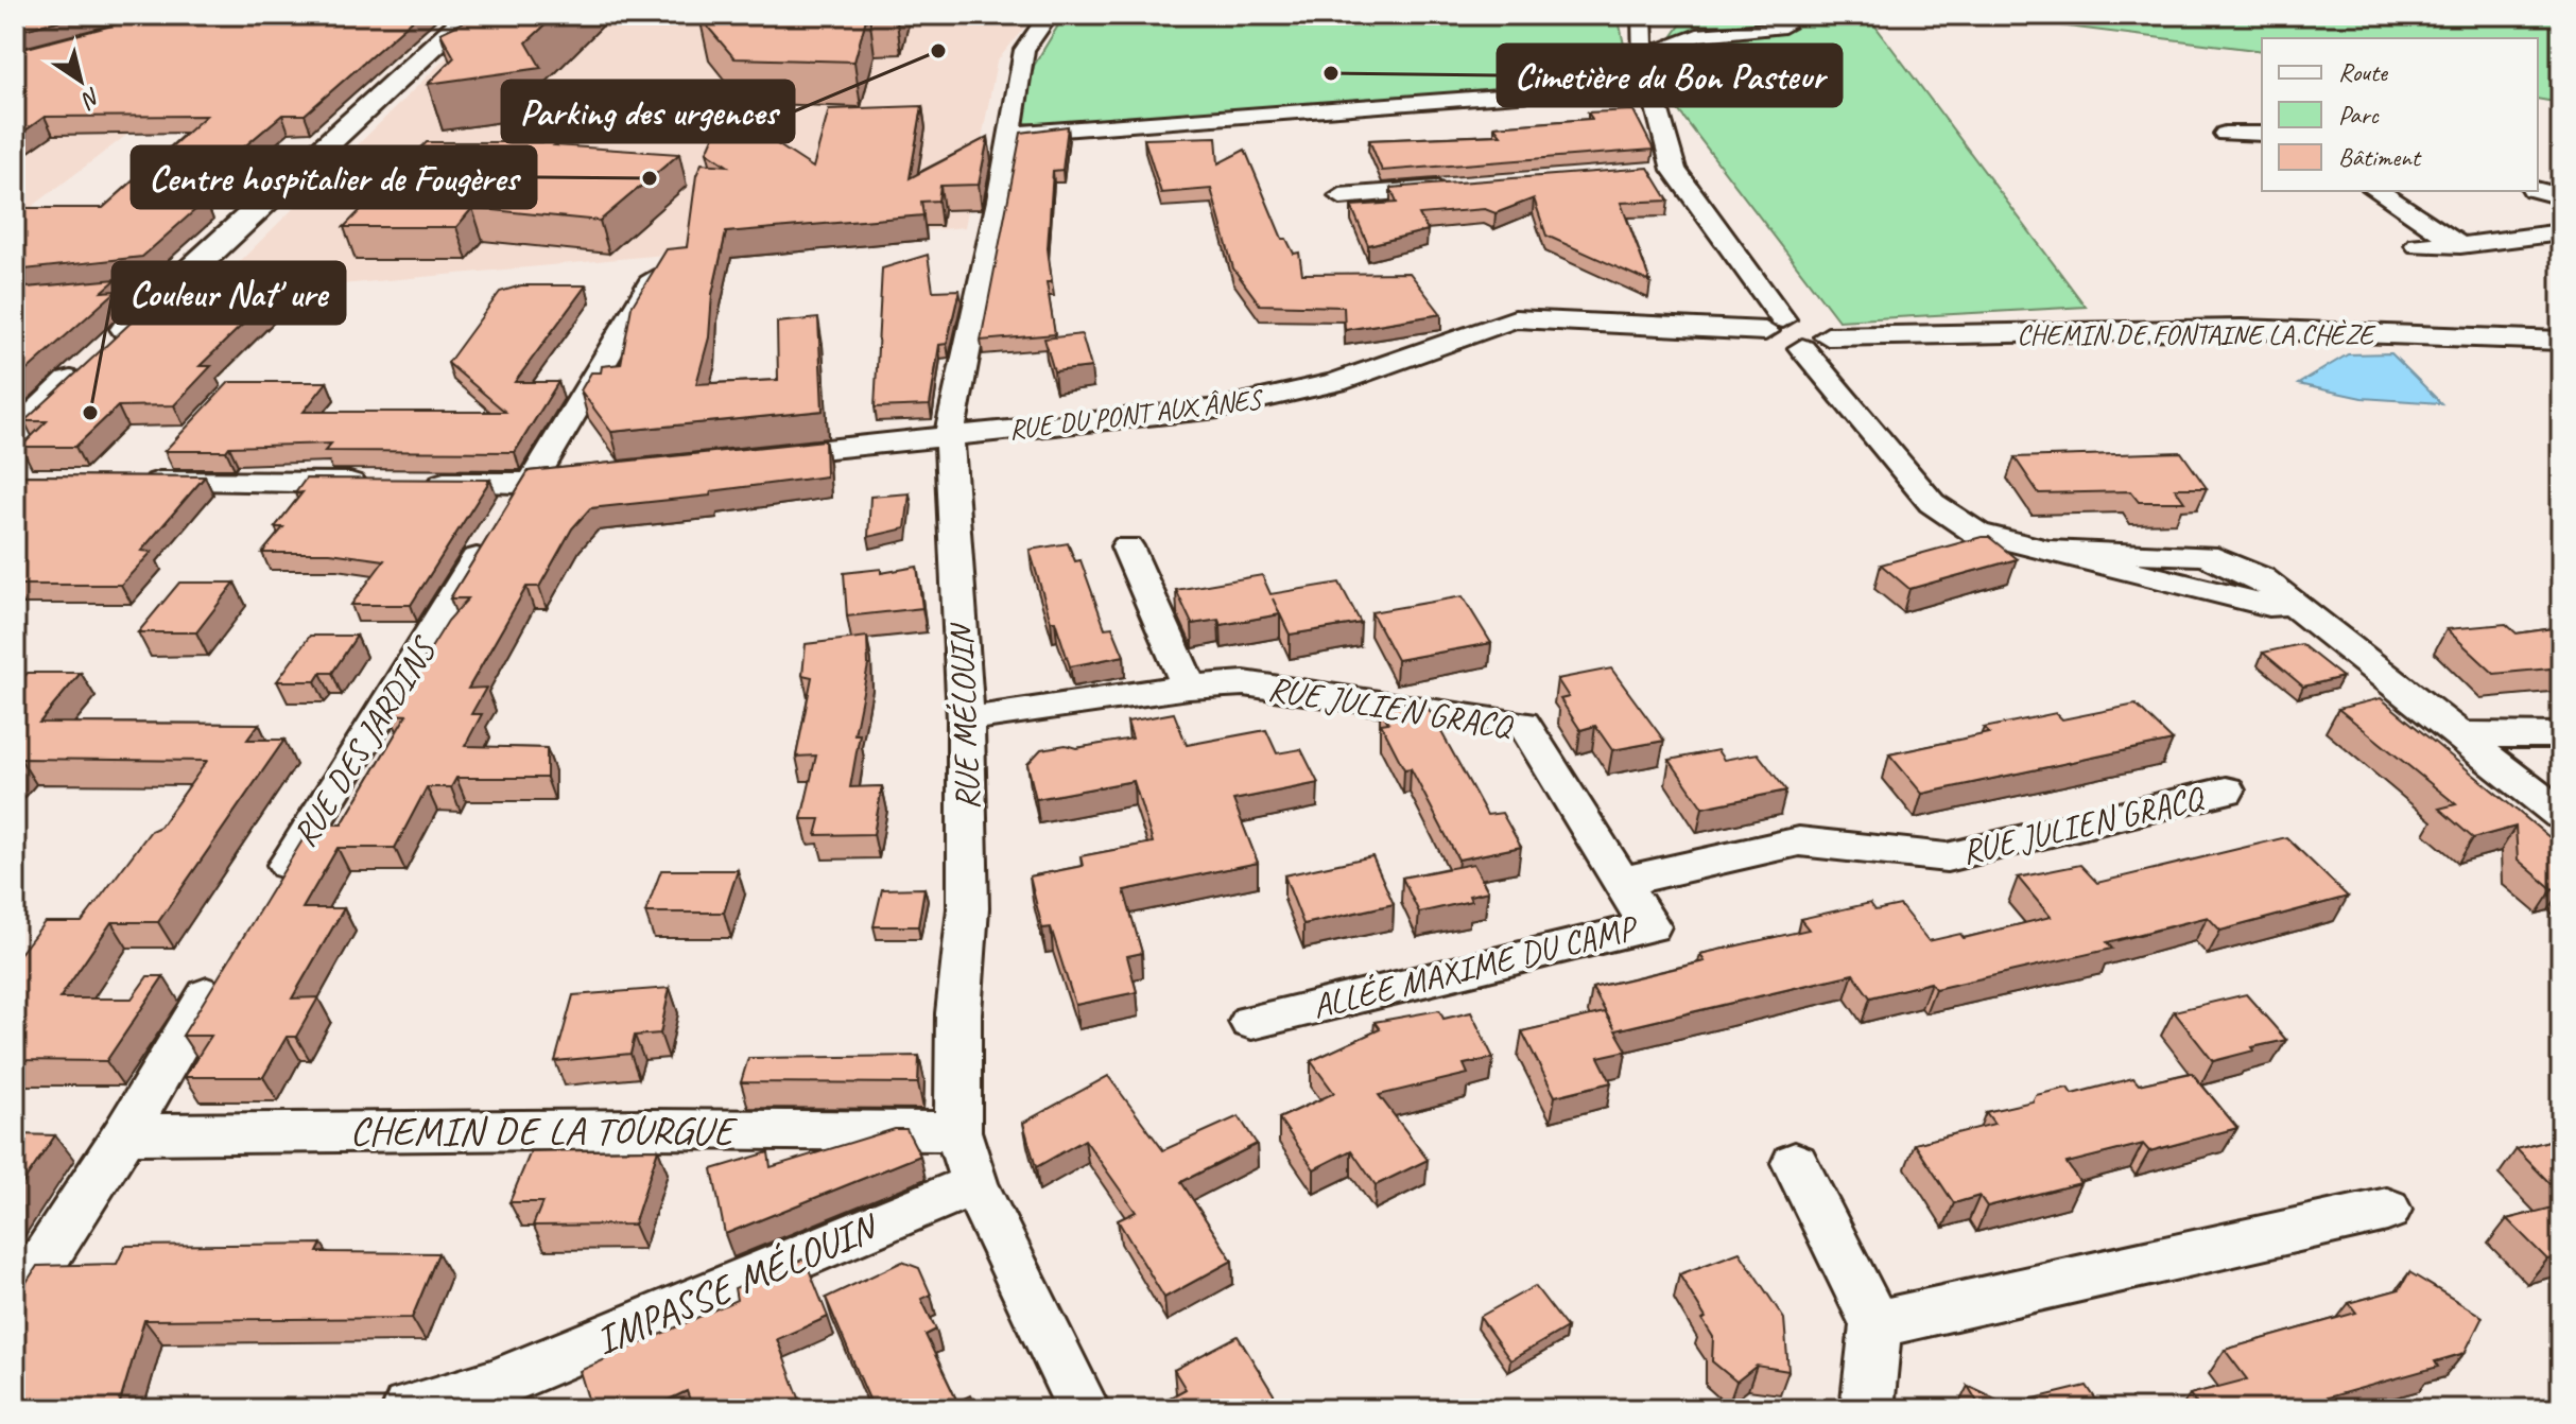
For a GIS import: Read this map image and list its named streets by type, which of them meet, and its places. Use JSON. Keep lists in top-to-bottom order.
{
  "streets": {
    "street": [
      "CHEMIN DE FONTAINE LA CHÈZE",
      "RUE DU PONT AUX ÂNES",
      "RUE JULIEN GRACQ",
      "RUE MÉLOUIN",
      "RUE DES JARDINS",
      "ALLÉE MAXIME DU CAMP",
      "CHEMIN DE LA TOURGUE",
      "IMPASSE MÉLOUIN"
    ]
  },
  "crossings": [
    ["RUE DU PONT AUX ÂNES", "RUE MÉLOUIN"],
    ["RUE JULIEN GRACQ", "RUE MÉLOUIN"],
    ["RUE JULIEN GRACQ", "ALLÉE MAXIME DU CAMP"],
    ["RUE MÉLOUIN", "CHEMIN DE LA TOURGUE"],
    ["RUE MÉLOUIN", "IMPASSE MÉLOUIN"]
  ],
  "places": [
    "Parking des urgences",
    "Cimetière du Bon Pasteur",
    "Centre hospitalier de Fougères",
    "Couleur Nat' ure"
  ],
  "legend": ["Route", "Parc", "Bâtiment"],
  "north": "bottom right"
}
